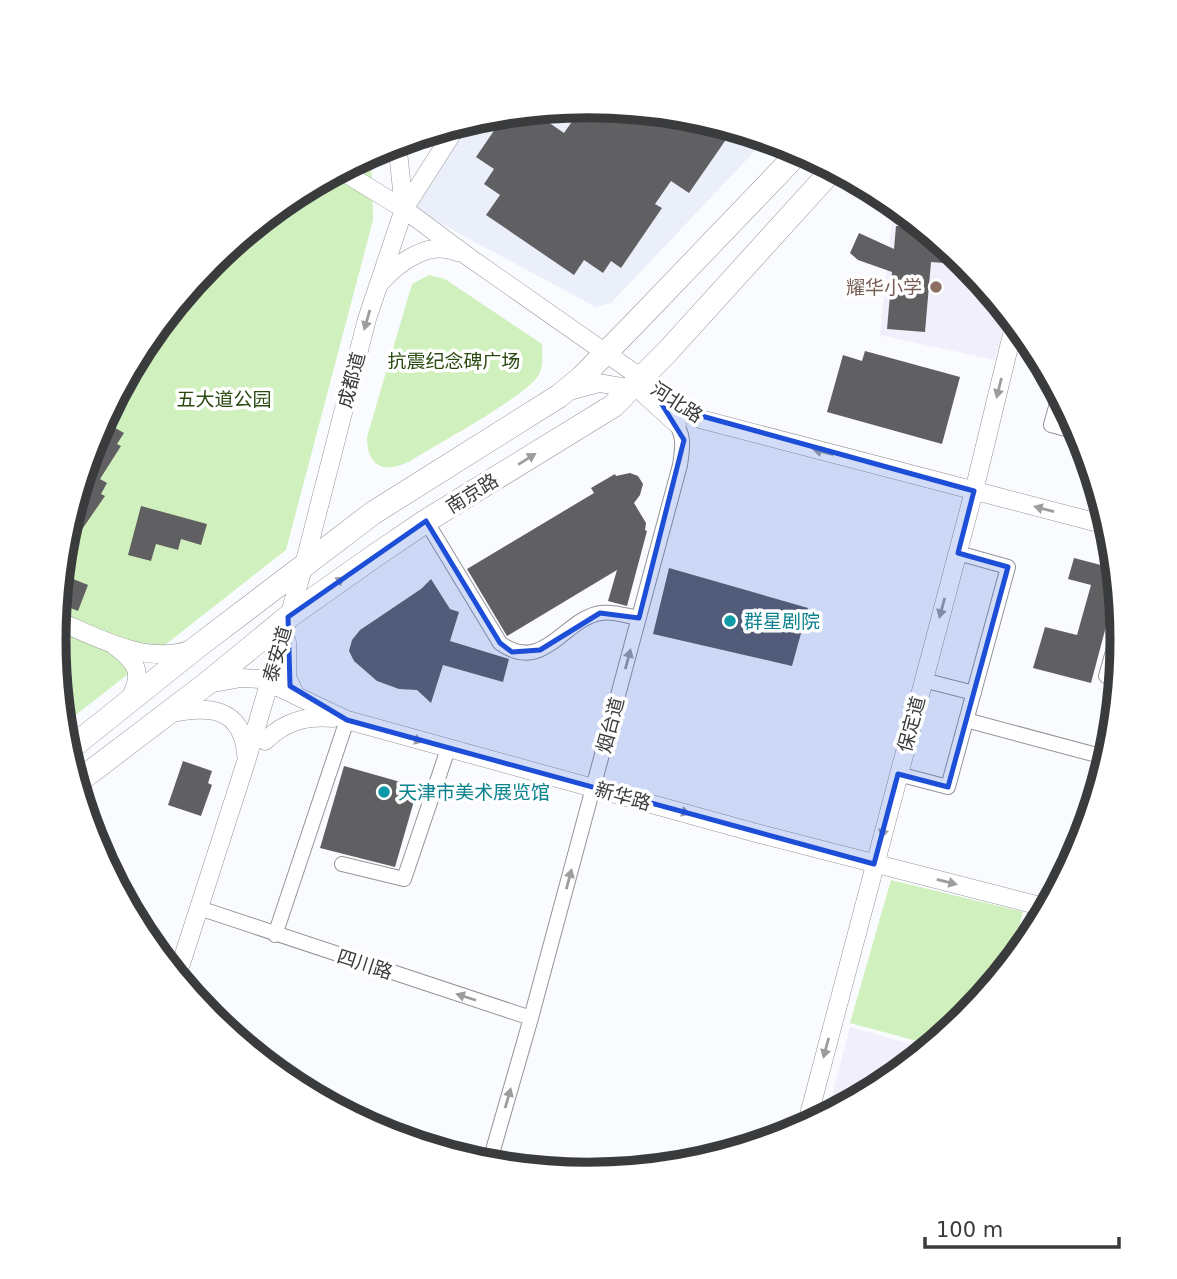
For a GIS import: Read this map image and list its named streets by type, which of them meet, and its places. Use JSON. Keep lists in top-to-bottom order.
{
  "streets": {
    "main road": ["南京路"],
    "street": [
      "成都道",
      "河北路",
      "泰安道",
      "保定道",
      "烟台道",
      "新华路",
      "四川路"
    ]
  },
  "crossings": [
    ["成都道", "河北路"],
    ["成都道", "南京路"],
    ["成都道", "泰安道"],
    ["河北路", "南京路"],
    ["河北路", "保定道"],
    ["河北路", "烟台道"],
    ["南京路", "泰安道"],
    ["南京路", "新华路"],
    ["泰安道", "新华路"],
    ["泰安道", "四川路"],
    ["保定道", "新华路"],
    ["烟台道", "新华路"],
    ["烟台道", "四川路"]
  ],
  "one_way": [
    "成都道",
    "河北路",
    "保定道",
    "烟台道",
    "新华路",
    "四川路"
  ],
  "parks": ["抗震纪念碑广场", "五大道公园"],
  "places": ["耀华小学", "群星剧院", "天津市美术展览馆"],
  "scale_bar": "100 m"
}
